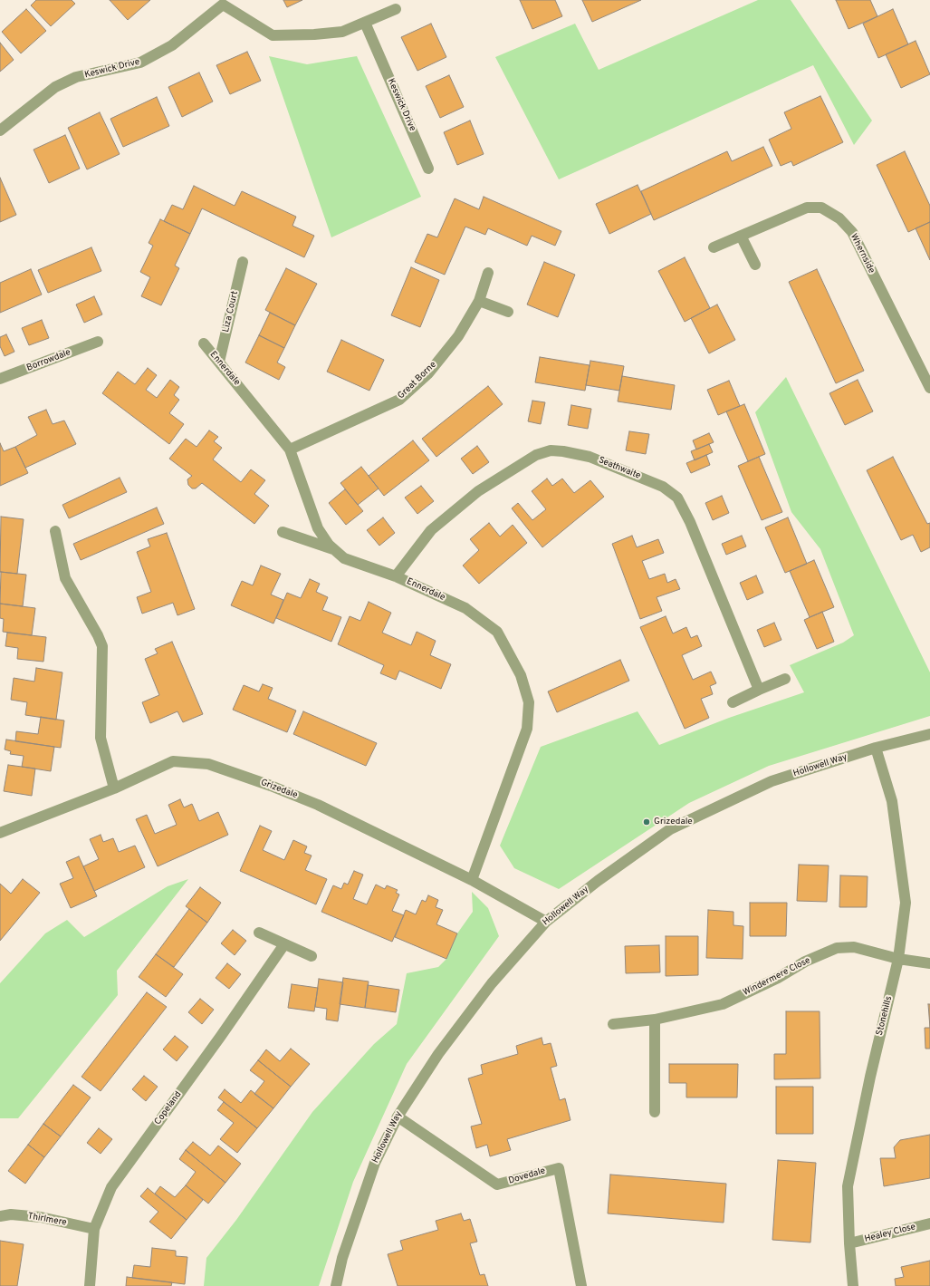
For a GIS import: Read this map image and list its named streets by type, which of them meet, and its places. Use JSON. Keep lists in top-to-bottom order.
{
  "streets": {
    "street": [
      "Keswick Drive",
      "Whernside",
      "Liza Court",
      "Borrowdale",
      "Ennerdale",
      "Great Borne",
      "Seathwaite",
      "Hollowell Way",
      "Grizedale",
      "Windermere Close",
      "Stonehills",
      "Copeland",
      "Dovedale",
      "Thirlmere",
      "Healey Close"
    ]
  },
  "crossings": [
    ["Liza Court", "Ennerdale"],
    ["Ennerdale", "Great Borne"],
    ["Ennerdale", "Seathwaite"],
    ["Ennerdale", "Grizedale"],
    ["Hollowell Way", "Grizedale"],
    ["Hollowell Way", "Stonehills"],
    ["Hollowell Way", "Dovedale"],
    ["Windermere Close", "Stonehills"],
    ["Stonehills", "Healey Close"],
    ["Copeland", "Thirlmere"]
  ],
  "places": ["Grizedale"]
}
